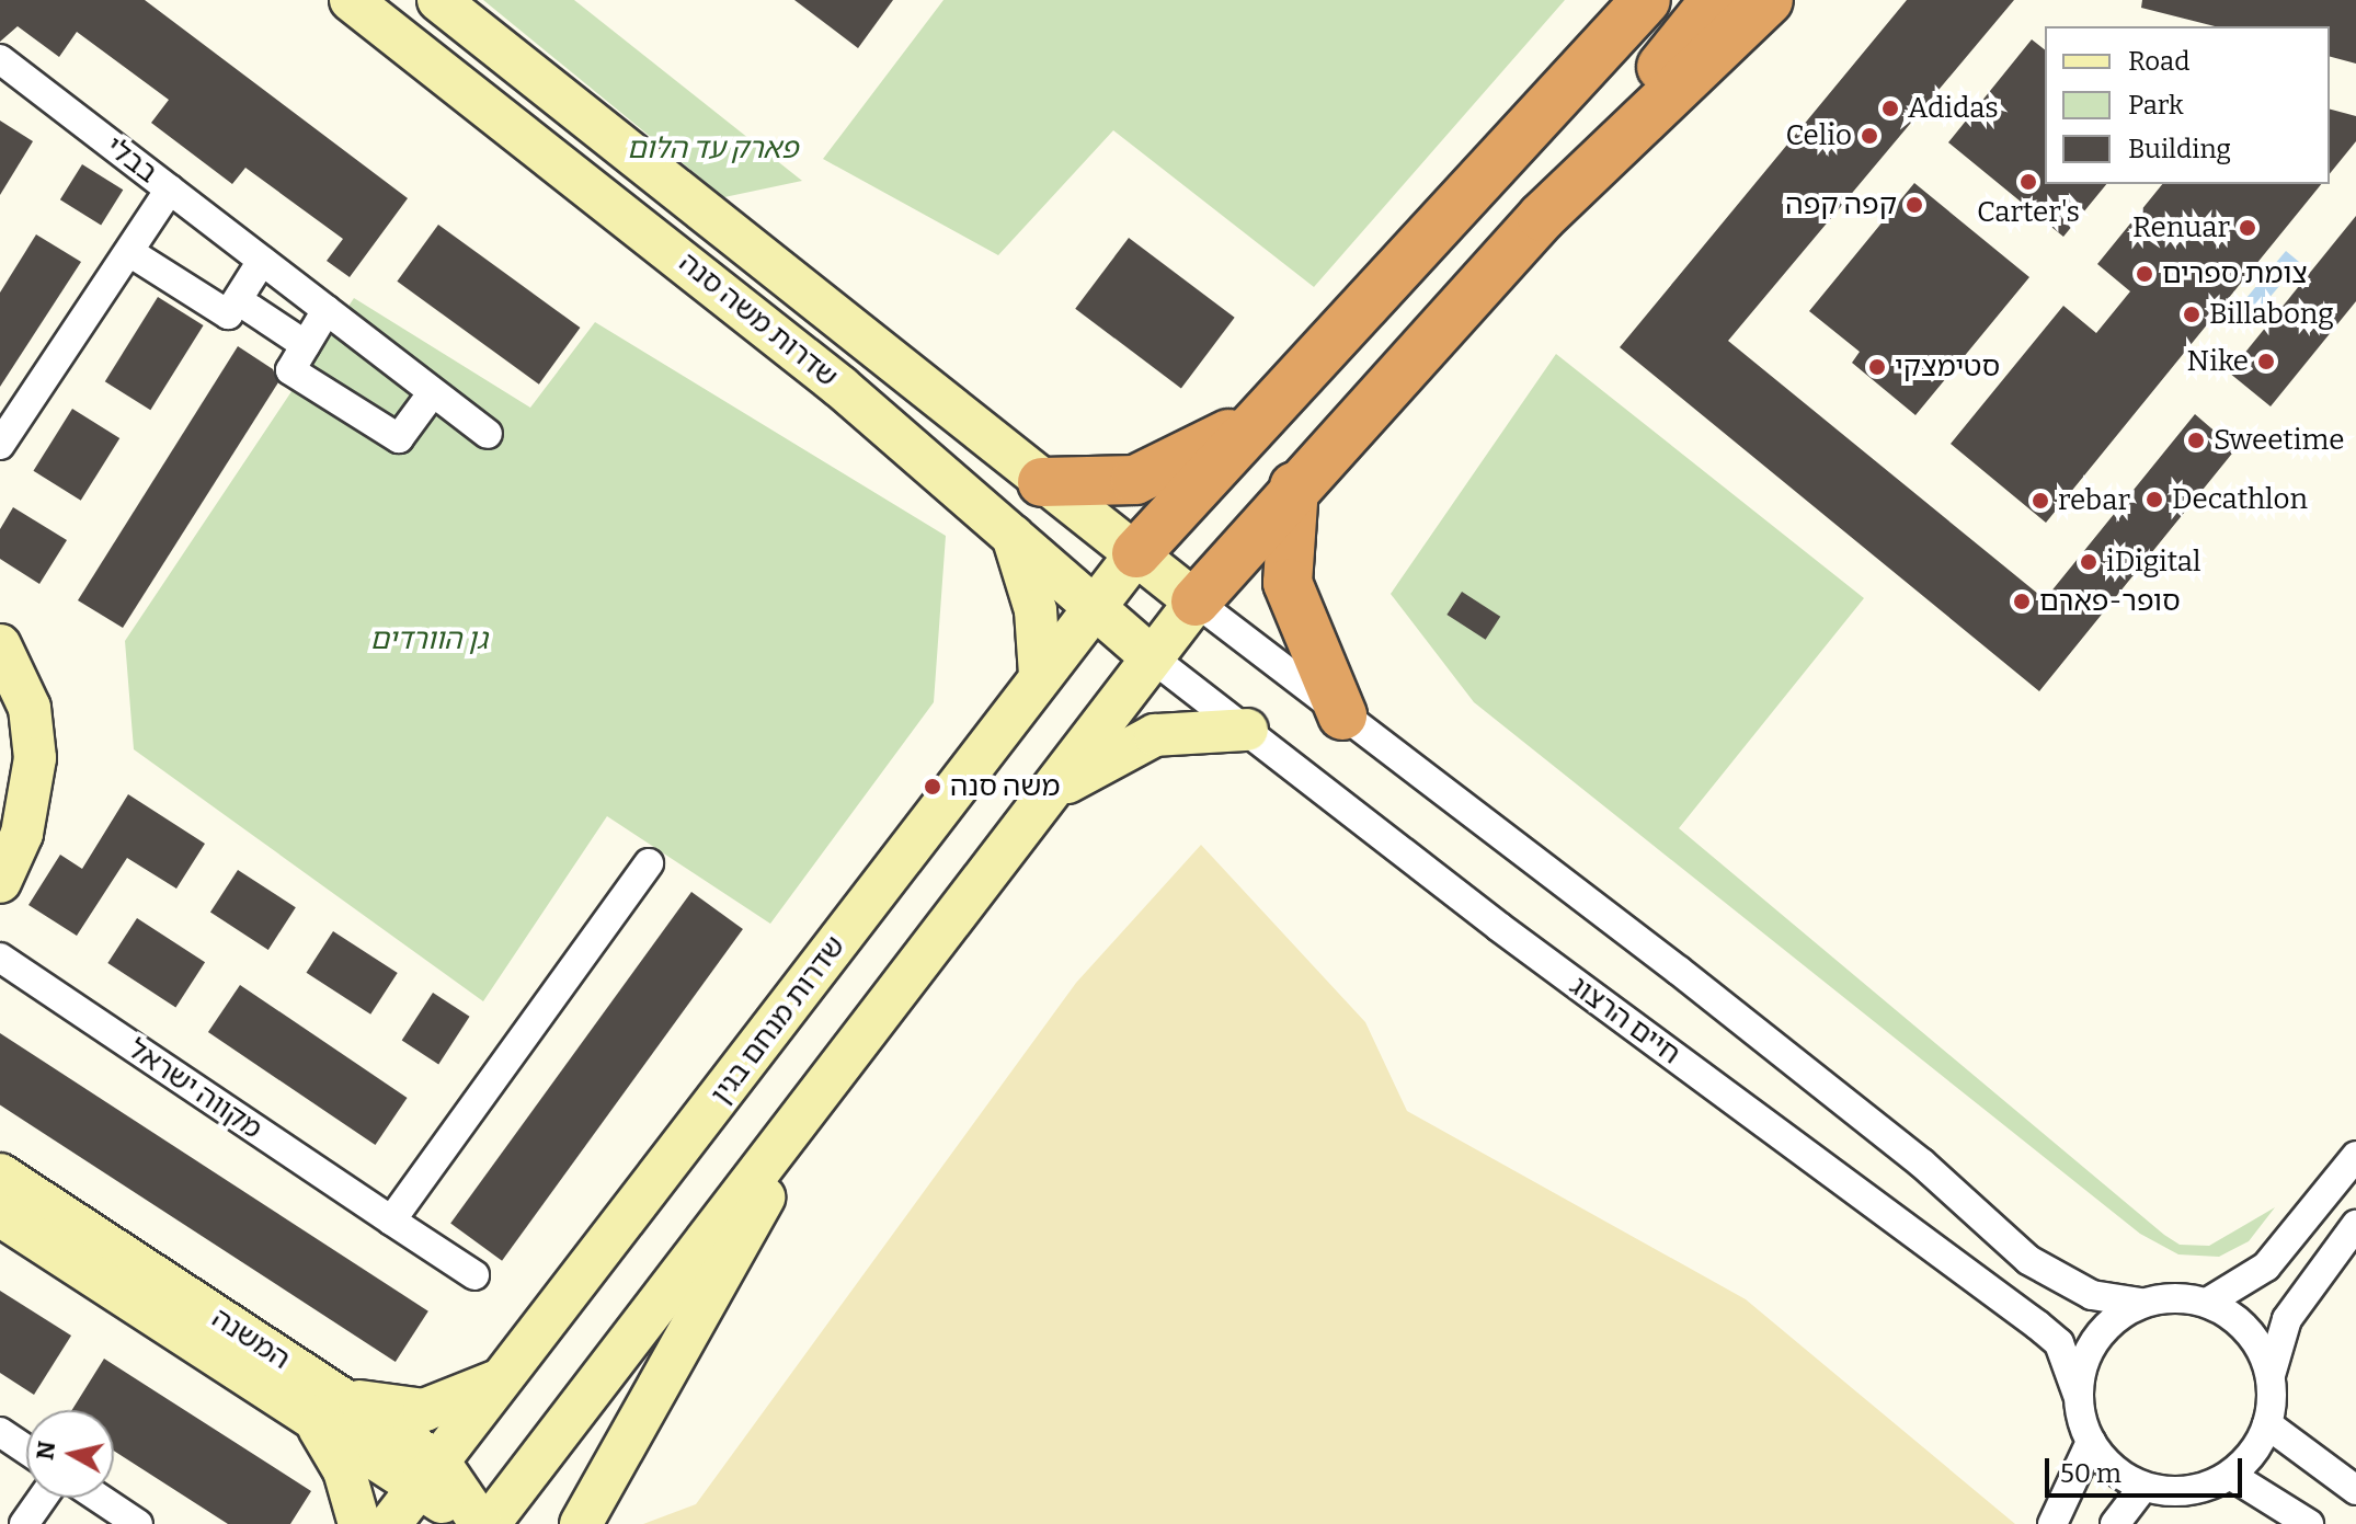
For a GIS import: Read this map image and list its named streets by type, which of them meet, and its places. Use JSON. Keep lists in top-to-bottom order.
{
  "streets": {
    "main road": ["שדרות משה סנה", "שדרות מנחם בגין", "המשנה"],
    "street": ["בבלי", "חיים הרצוג", "מקווה ישראל"]
  },
  "crossings": [
    ["שדרות משה סנה", "שדרות מנחם בגין"],
    ["שדרות משה סנה", "חיים הרצוג"],
    ["שדרות מנחם בגין", "המשנה"]
  ],
  "parks": ["פארק עד הלום", "גן הוורדים"],
  "places": [
    "Adidas",
    "Celio",
    "Carter's",
    "קפה קפה",
    "Renuar",
    "צומת ספרים",
    "Billabong",
    "Nike",
    "סטימצקי",
    "Sweetime",
    "Decathlon",
    "rebar",
    "iDigital",
    "סופר-פארם",
    "משה סנה"
  ],
  "legend": ["Road", "Park", "Building"],
  "scale_bar": "50 m",
  "north": "left"
}
